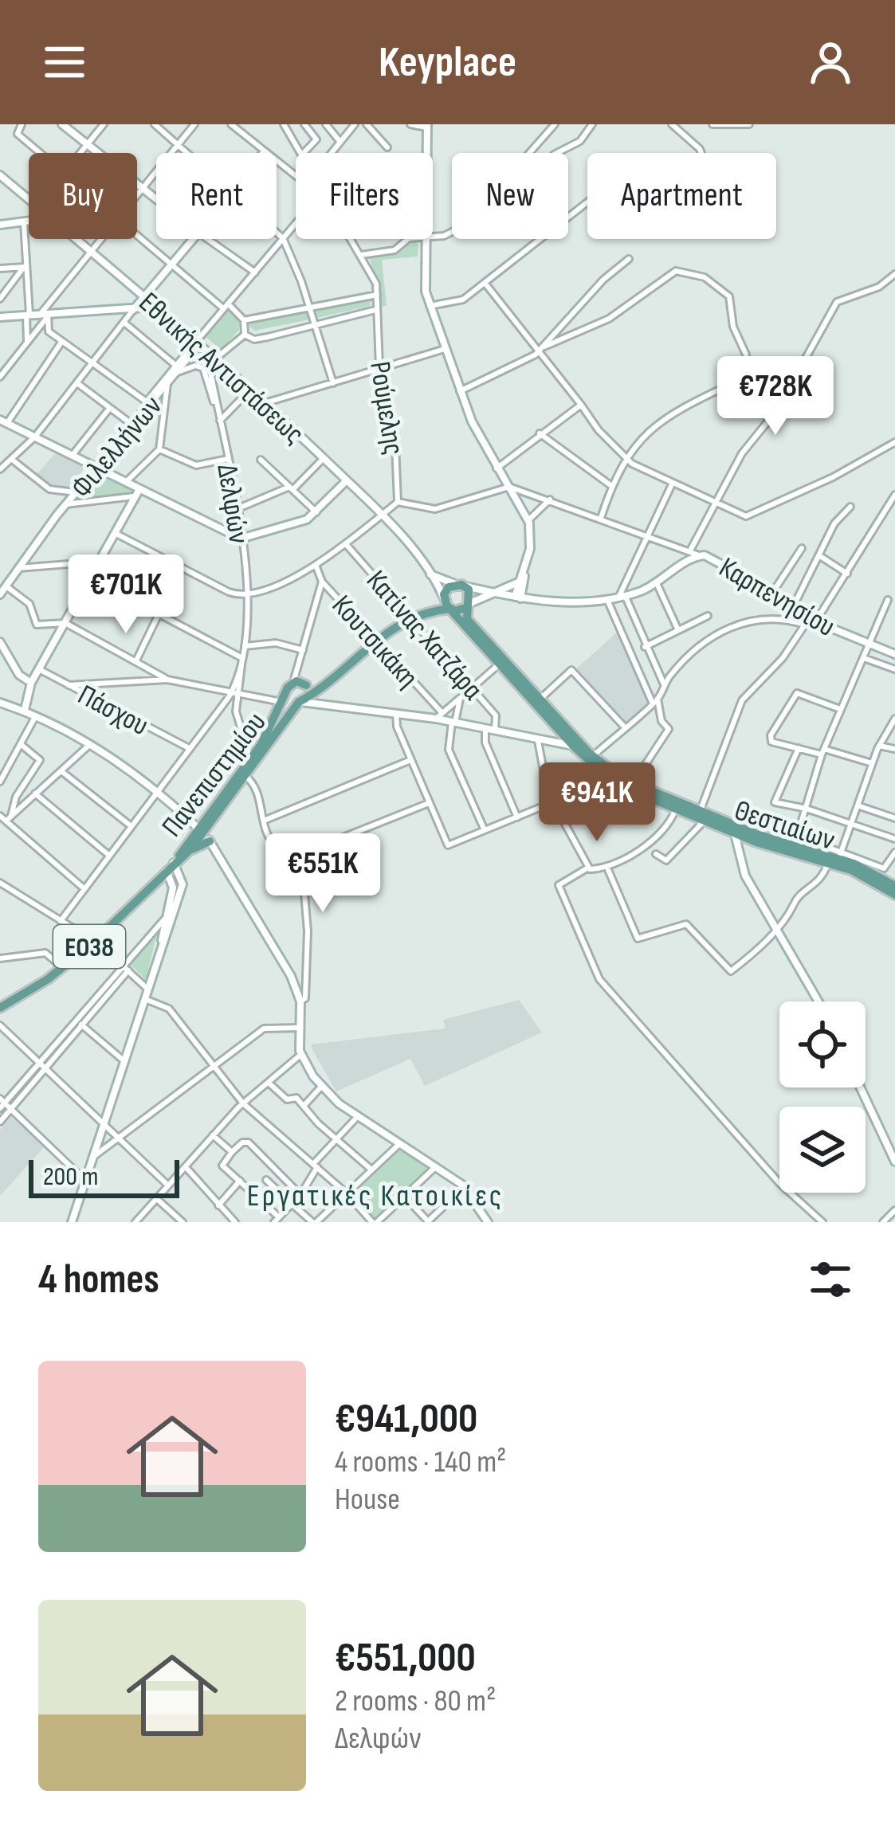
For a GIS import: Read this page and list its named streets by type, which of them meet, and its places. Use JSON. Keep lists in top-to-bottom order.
{
  "streets": {
    "main road": ["Πανεπιστημίου", "Θεστιαίων", "ΕΟ38"],
    "street": [
      "Εθνικής Αντιστάσεως",
      "Ρούμελης",
      "Φιλελλήνων",
      "Δελφών",
      "Καρπενησίου",
      "Κατίνας Χατζάρα",
      "Κουτσικάκη",
      "Πάσχου"
    ]
  },
  "crossings": [
    ["Εθνικής Αντιστάσεως", "Φιλελλήνων"],
    ["Εθνικής Αντιστάσεως", "Δελφών"],
    ["Εθνικής Αντιστάσεως", "Θεστιαίων"],
    ["Εθνικής Αντιστάσεως", "ΕΟ38"],
    ["Δελφών", "Πανεπιστημίου"],
    ["Καρπενησίου", "Θεστιαίων"],
    ["Καρπενησίου", "ΕΟ38"],
    ["Κατίνας Χατζάρα", "ΕΟ38"],
    ["Κουτσικάκη", "ΕΟ38"],
    ["Πανεπιστημίου", "ΕΟ38"],
    ["Θεστιαίων", "ΕΟ38"]
  ],
  "districts": ["Εργατικές Κατοικίες"],
  "scale_bar": "200 m",
  "page": {
    "header": "Keyplace",
    "chip": [
      "Buy",
      "Rent",
      "Filters",
      "New",
      "Apartment"
    ],
    "price": [
      "€728K",
      "€701K",
      "€941K",
      "€551K"
    ],
    "scale": "200 m",
    "heading": "4 homes",
    "list": [
      {
        "name": "€941,000",
        "note": "4 rooms · 140 m² · House"
      },
      {
        "name": "€551,000",
        "note": "2 rooms · 80 m² · Δελφών"
      }
    ]
  }
}
